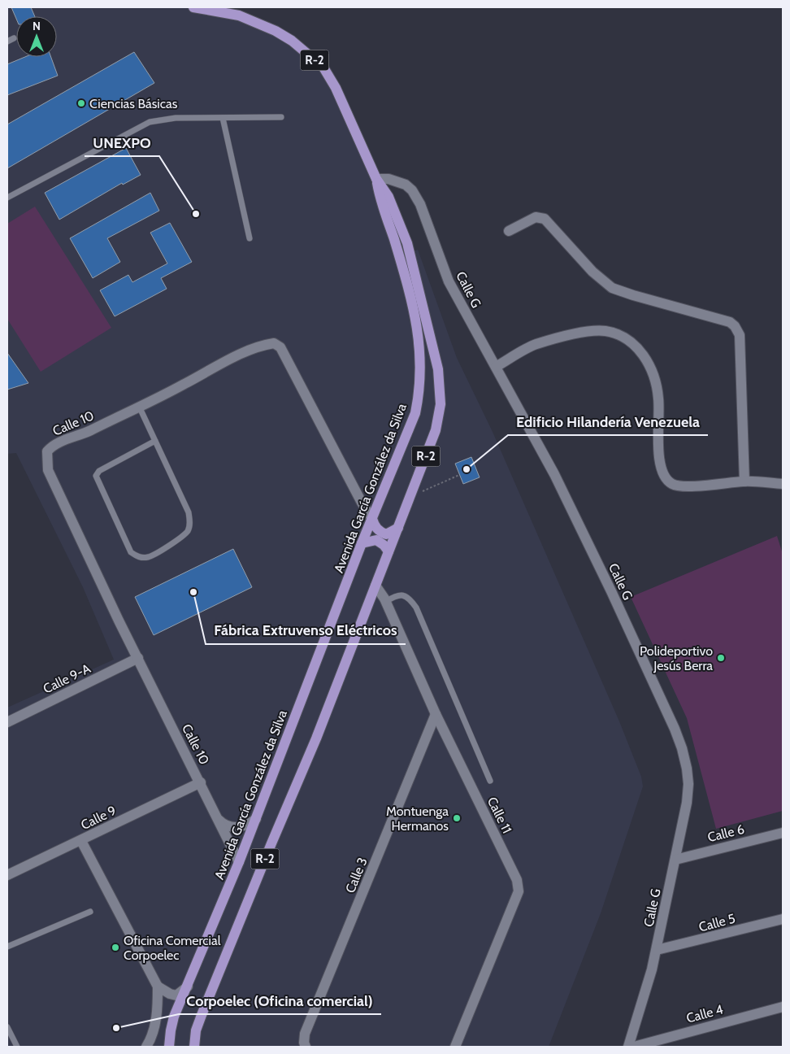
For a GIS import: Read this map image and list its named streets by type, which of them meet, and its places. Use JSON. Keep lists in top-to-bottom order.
{
  "streets": {
    "main road": ["R-2", "Avenida García González da Silva"],
    "street": [
      "Calle G",
      "Calle 10",
      "Calle 9-A",
      "Calle 11",
      "Calle 9",
      "Calle 6",
      "Calle 3",
      "Calle 5",
      "Calle 4"
    ]
  },
  "crossings": [
    ["R-2", "Calle G"],
    ["R-2", "Avenida García González da Silva"],
    ["R-2", "Calle 11"],
    ["Calle G", "Avenida García González da Silva"],
    ["Calle G", "Calle 6"],
    ["Calle G", "Calle 5"],
    ["Calle 10", "Avenida García González da Silva"],
    ["Calle 10", "Calle 9-A"],
    ["Calle 10", "Calle 9"],
    ["Calle 11", "Calle 3"]
  ],
  "places": [
    "Ciencias Básicas",
    "UNEXPO",
    "Edificio Hilandería Venezuela",
    "Fábrica Extruvenso Eléctricos",
    "Polideportivo Jesús Berra",
    "Montuenga Hermanos",
    "Oficina Comercial Corpoelec",
    "Corpoelec (Oficina comercial)"
  ],
  "north": "top"
}
